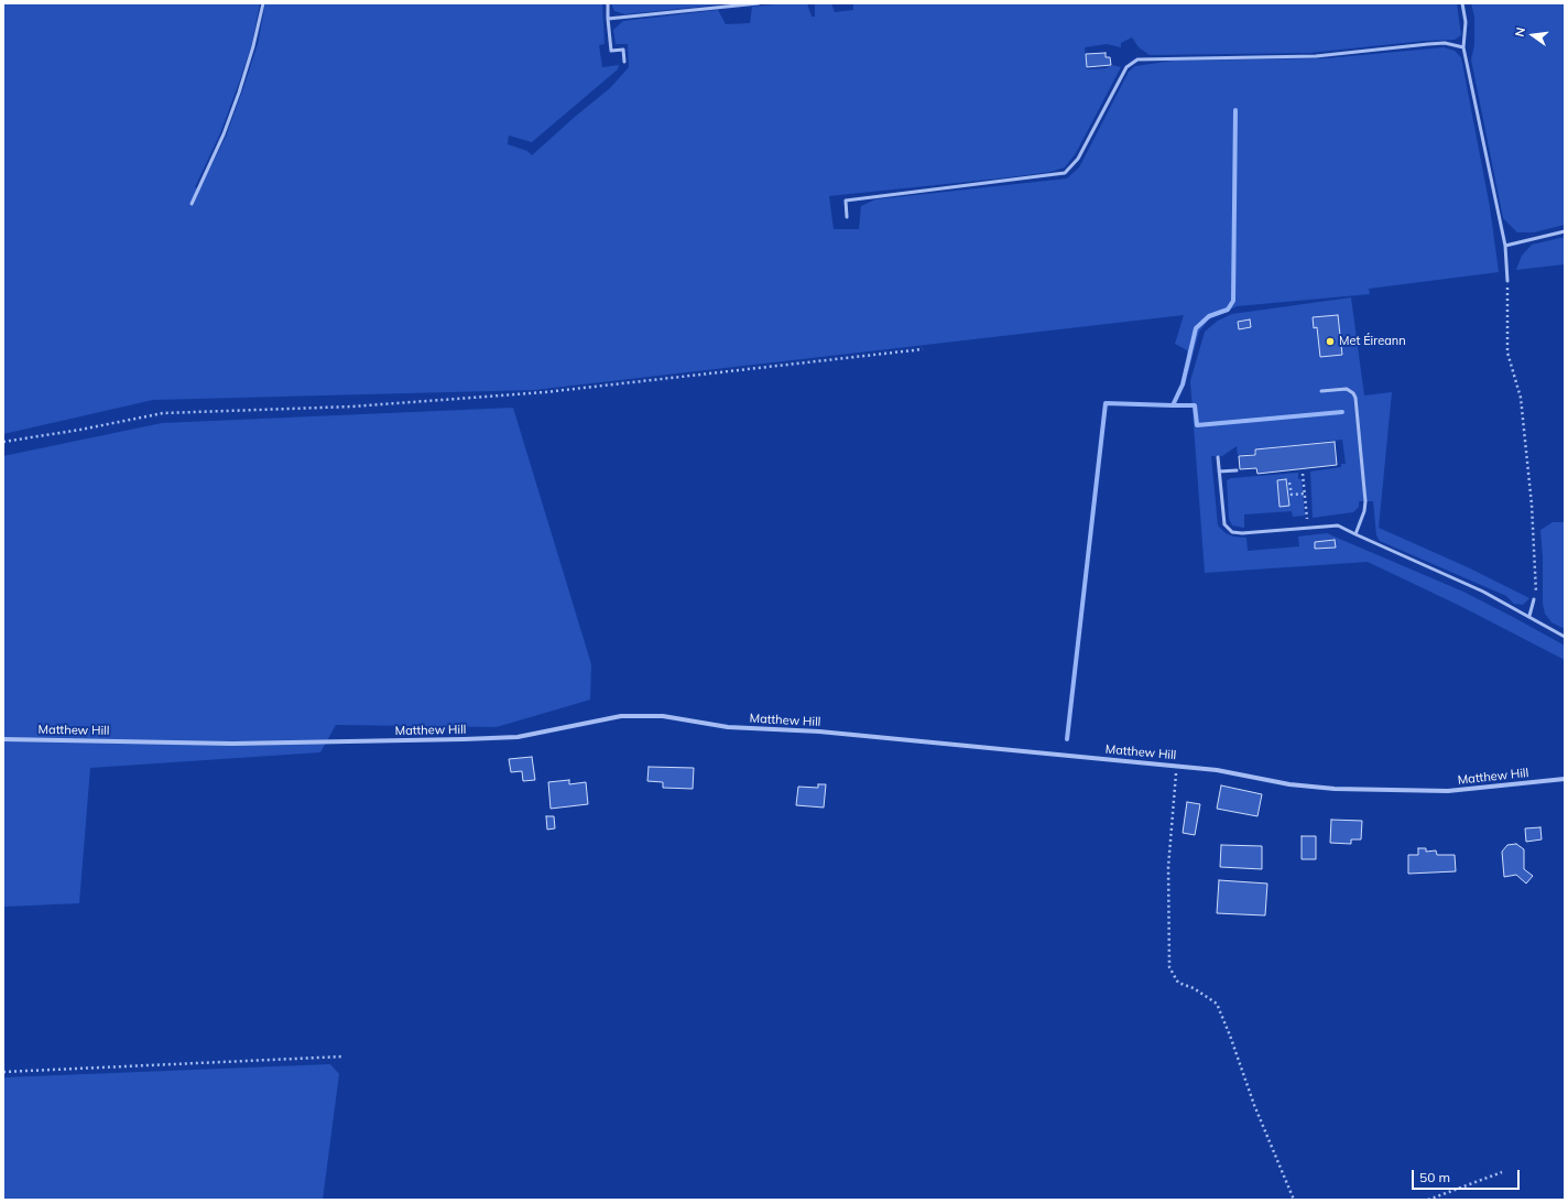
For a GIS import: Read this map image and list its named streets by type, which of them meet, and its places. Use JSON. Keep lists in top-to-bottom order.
{
  "streets": {
    "street": ["Matthew Hill"]
  },
  "places": ["Met Éireann"],
  "scale_bar": "50 m",
  "north": "left"
}
